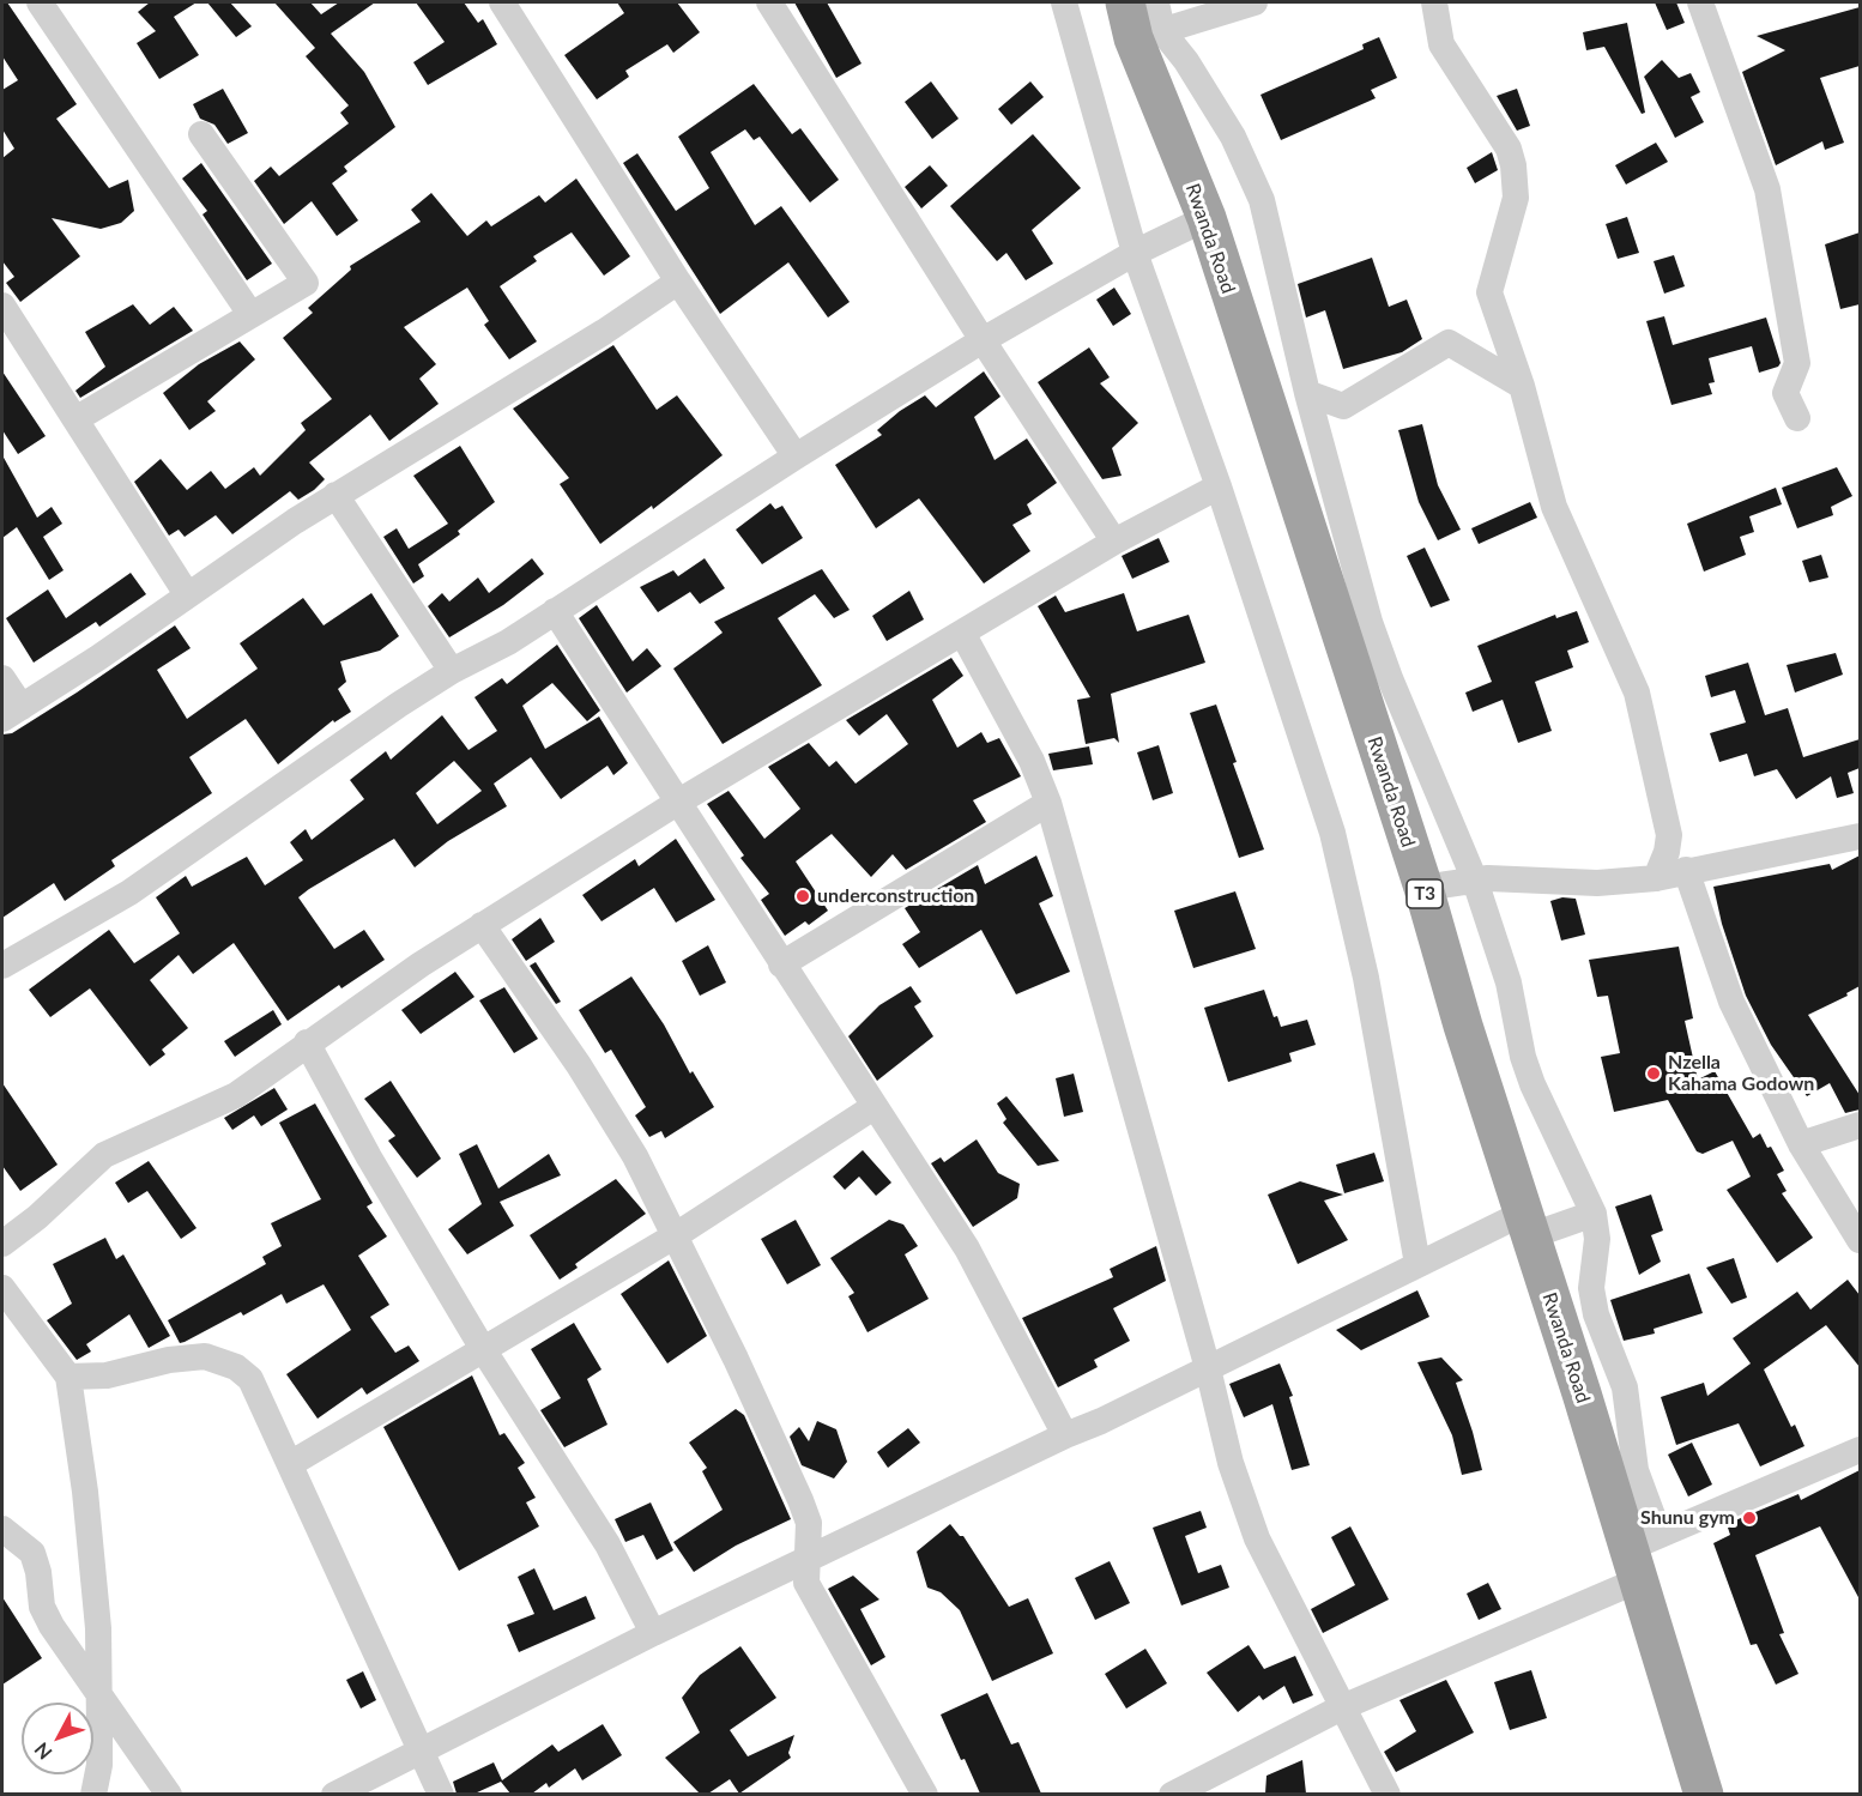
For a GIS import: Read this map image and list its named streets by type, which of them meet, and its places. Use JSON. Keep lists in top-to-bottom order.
{
  "streets": {
    "highway": ["Rwanda Road", "T3"]
  },
  "places": ["underconstruction", "Nzella Kahama Godown", "Shunu gym"],
  "north": "bottom left"
}
